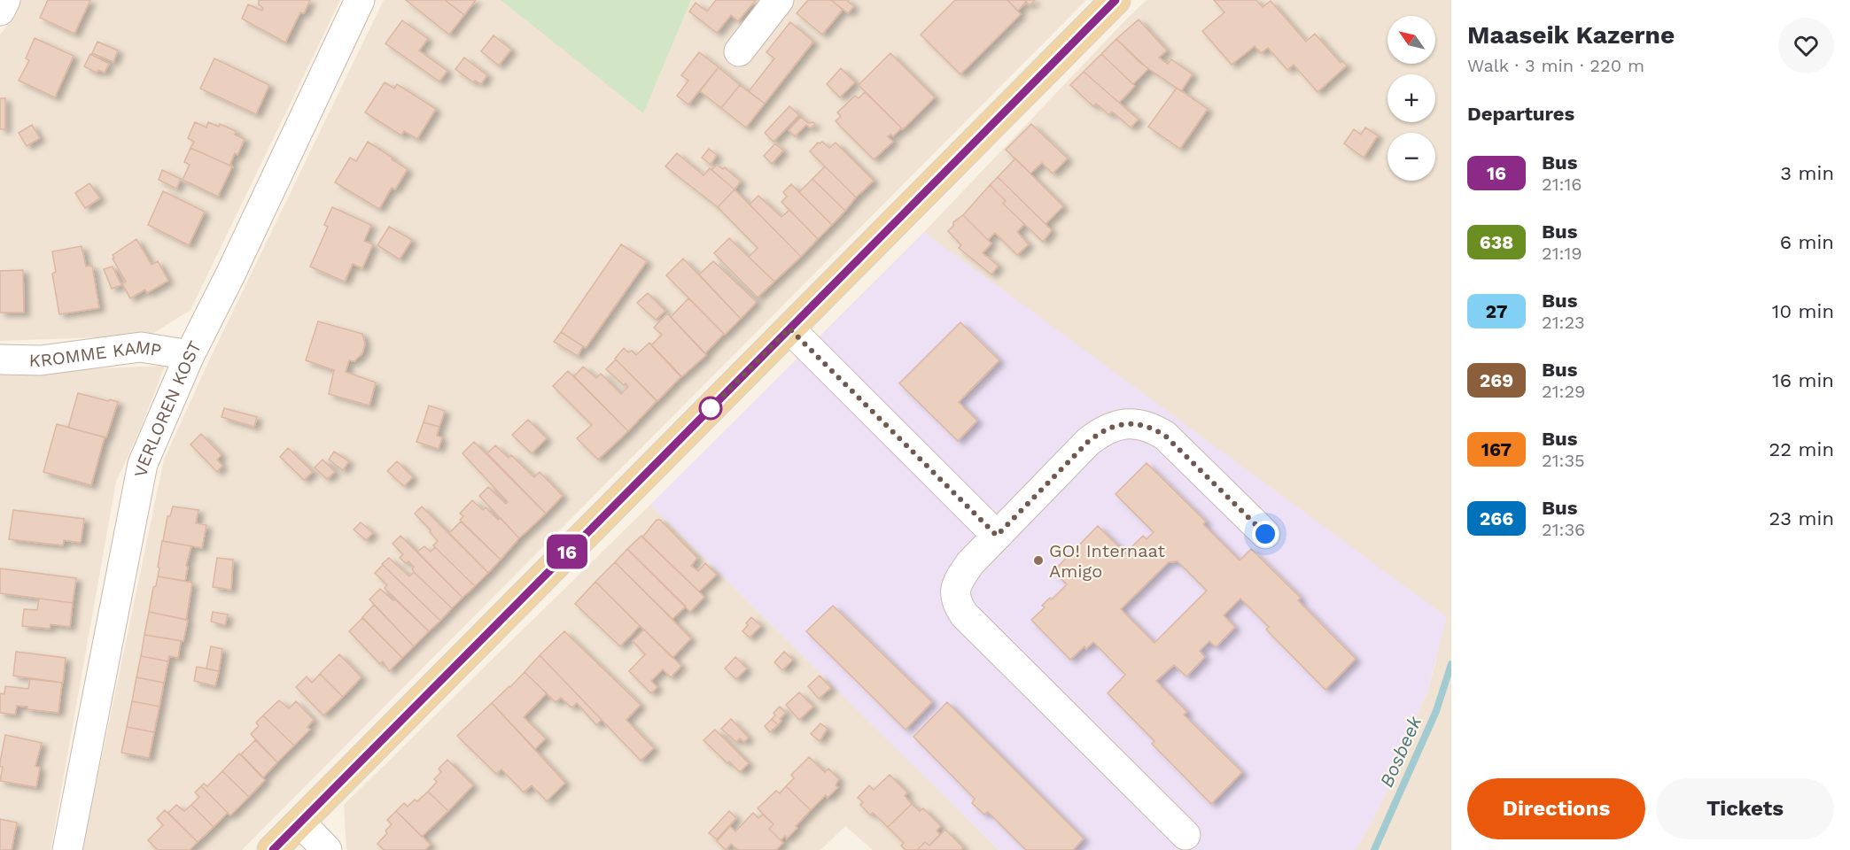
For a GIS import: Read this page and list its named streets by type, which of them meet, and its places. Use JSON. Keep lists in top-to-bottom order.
{
  "streets": {
    "street": ["KROMME KAMP", "VERLOREN KOST"]
  },
  "crossings": [
    ["KROMME KAMP", "VERLOREN KOST"]
  ],
  "water": ["Bosbeek"],
  "places": ["GO! Internaat Amigo"],
  "lines": ["bus line 16"],
  "north": "top left",
  "page": {
    "on_map": "16",
    "heading": [
      ["Maaseik Kazerne", "Walk · 3 min · 220 m"],
      "Departures"
    ],
    "map_buttons": ["+", "−"],
    "list": [
      {
        "mark": "16",
        "name": "Bus",
        "note": "21:16",
        "value": "3 min"
      },
      {
        "mark": "638",
        "name": "Bus",
        "note": "21:19",
        "value": "6 min"
      },
      {
        "mark": "27",
        "name": "Bus",
        "note": "21:23",
        "value": "10 min"
      },
      {
        "mark": "269",
        "name": "Bus",
        "note": "21:29",
        "value": "16 min"
      },
      {
        "mark": "167",
        "name": "Bus",
        "note": "21:35",
        "value": "22 min"
      },
      {
        "mark": "266",
        "name": "Bus",
        "note": "21:36",
        "value": "23 min"
      }
    ],
    "buttons": ["Directions", "Tickets"]
  }
}
